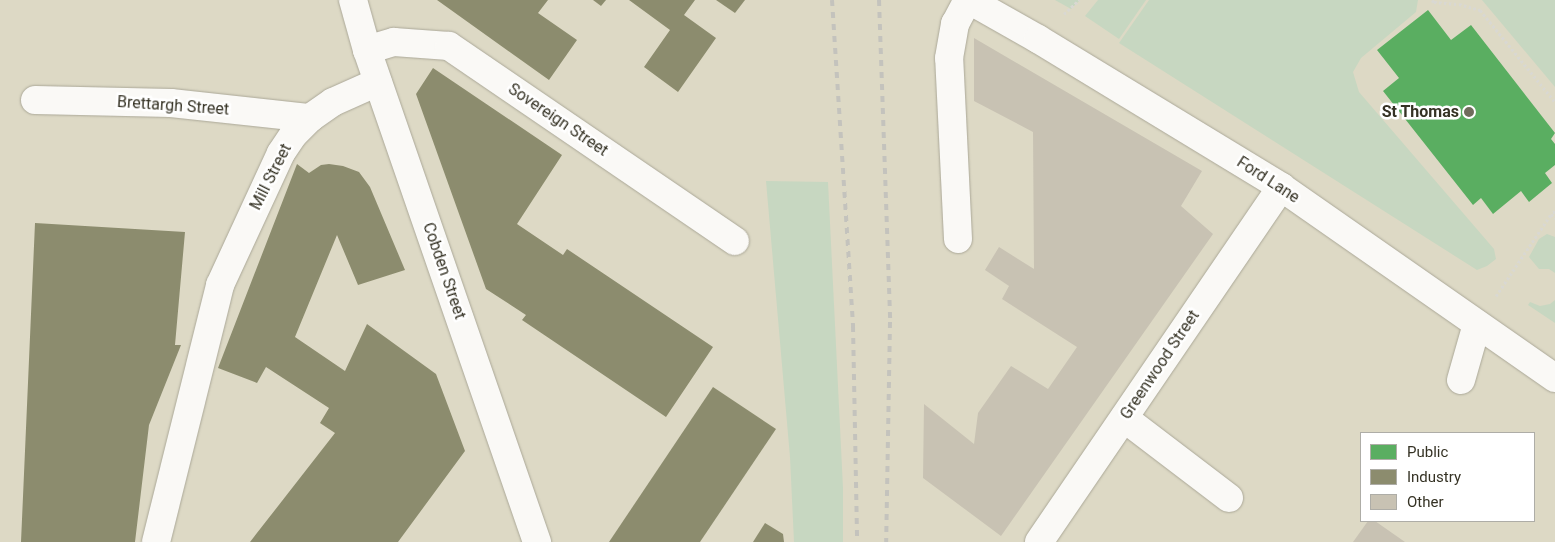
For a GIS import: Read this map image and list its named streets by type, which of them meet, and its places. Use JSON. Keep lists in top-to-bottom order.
{
  "streets": {
    "street": [
      "Brettargh Street",
      "Sovereign Street",
      "Mill Street",
      "Ford Lane",
      "Cobden Street",
      "Greenwood Street"
    ]
  },
  "crossings": [
    ["Brettargh Street", "Mill Street"],
    ["Sovereign Street", "Cobden Street"],
    ["Mill Street", "Cobden Street"],
    ["Ford Lane", "Greenwood Street"]
  ],
  "places": ["St Thomas"],
  "legend": ["Public", "Industry", "Other"]
}
